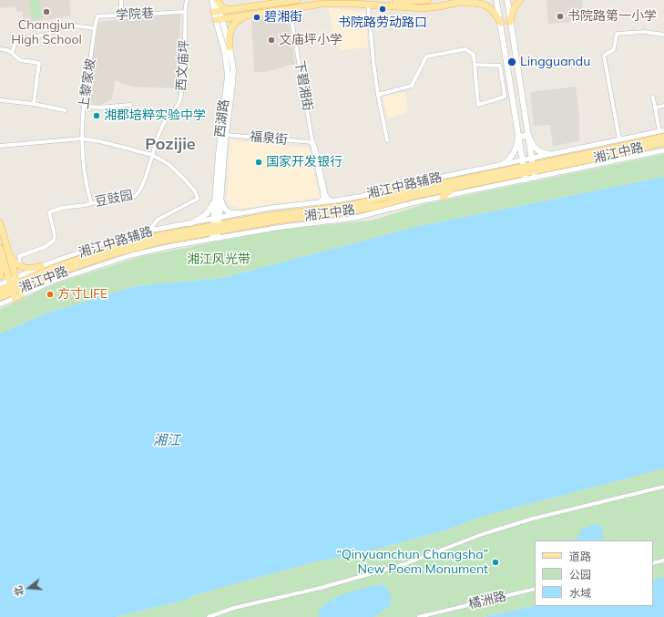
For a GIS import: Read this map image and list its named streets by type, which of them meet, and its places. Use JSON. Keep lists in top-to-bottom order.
{
  "streets": {
    "main road": ["西湖路", "湘江中路"],
    "street": [
      "学院巷",
      "西文庙坪",
      "上黎家坡",
      "下碧湘街",
      "福泉街",
      "湘江中路辅路",
      "豆豉园",
      "橘洲路"
    ]
  },
  "crossings": [
    ["学院巷", "西文庙坪"],
    ["学院巷", "上黎家坡"],
    ["西文庙坪", "豆豉园"],
    ["上黎家坡", "豆豉园"],
    ["下碧湘街", "福泉街"],
    ["下碧湘街", "湘江中路辅路"],
    ["西湖路", "福泉街"],
    ["西湖路", "湘江中路"],
    ["西湖路", "湘江中路辅路"],
    ["湘江中路", "湘江中路辅路"]
  ],
  "districts": ["Pozijie"],
  "water": ["湘江"],
  "parks": ["湘江风光带"],
  "places": [
    "书院路劳动路口",
    "Changjun High School",
    "书院路第一小学",
    "碧湘街",
    "文庙坪小学",
    "Lingguandu",
    "湘郡培粹实验中学",
    "国家开发银行",
    "方寸LIFE",
    "“Qinyuanchun Changsha” New Poem Monument"
  ],
  "legend": ["道路", "公园", "水域"],
  "north": "left"
}
